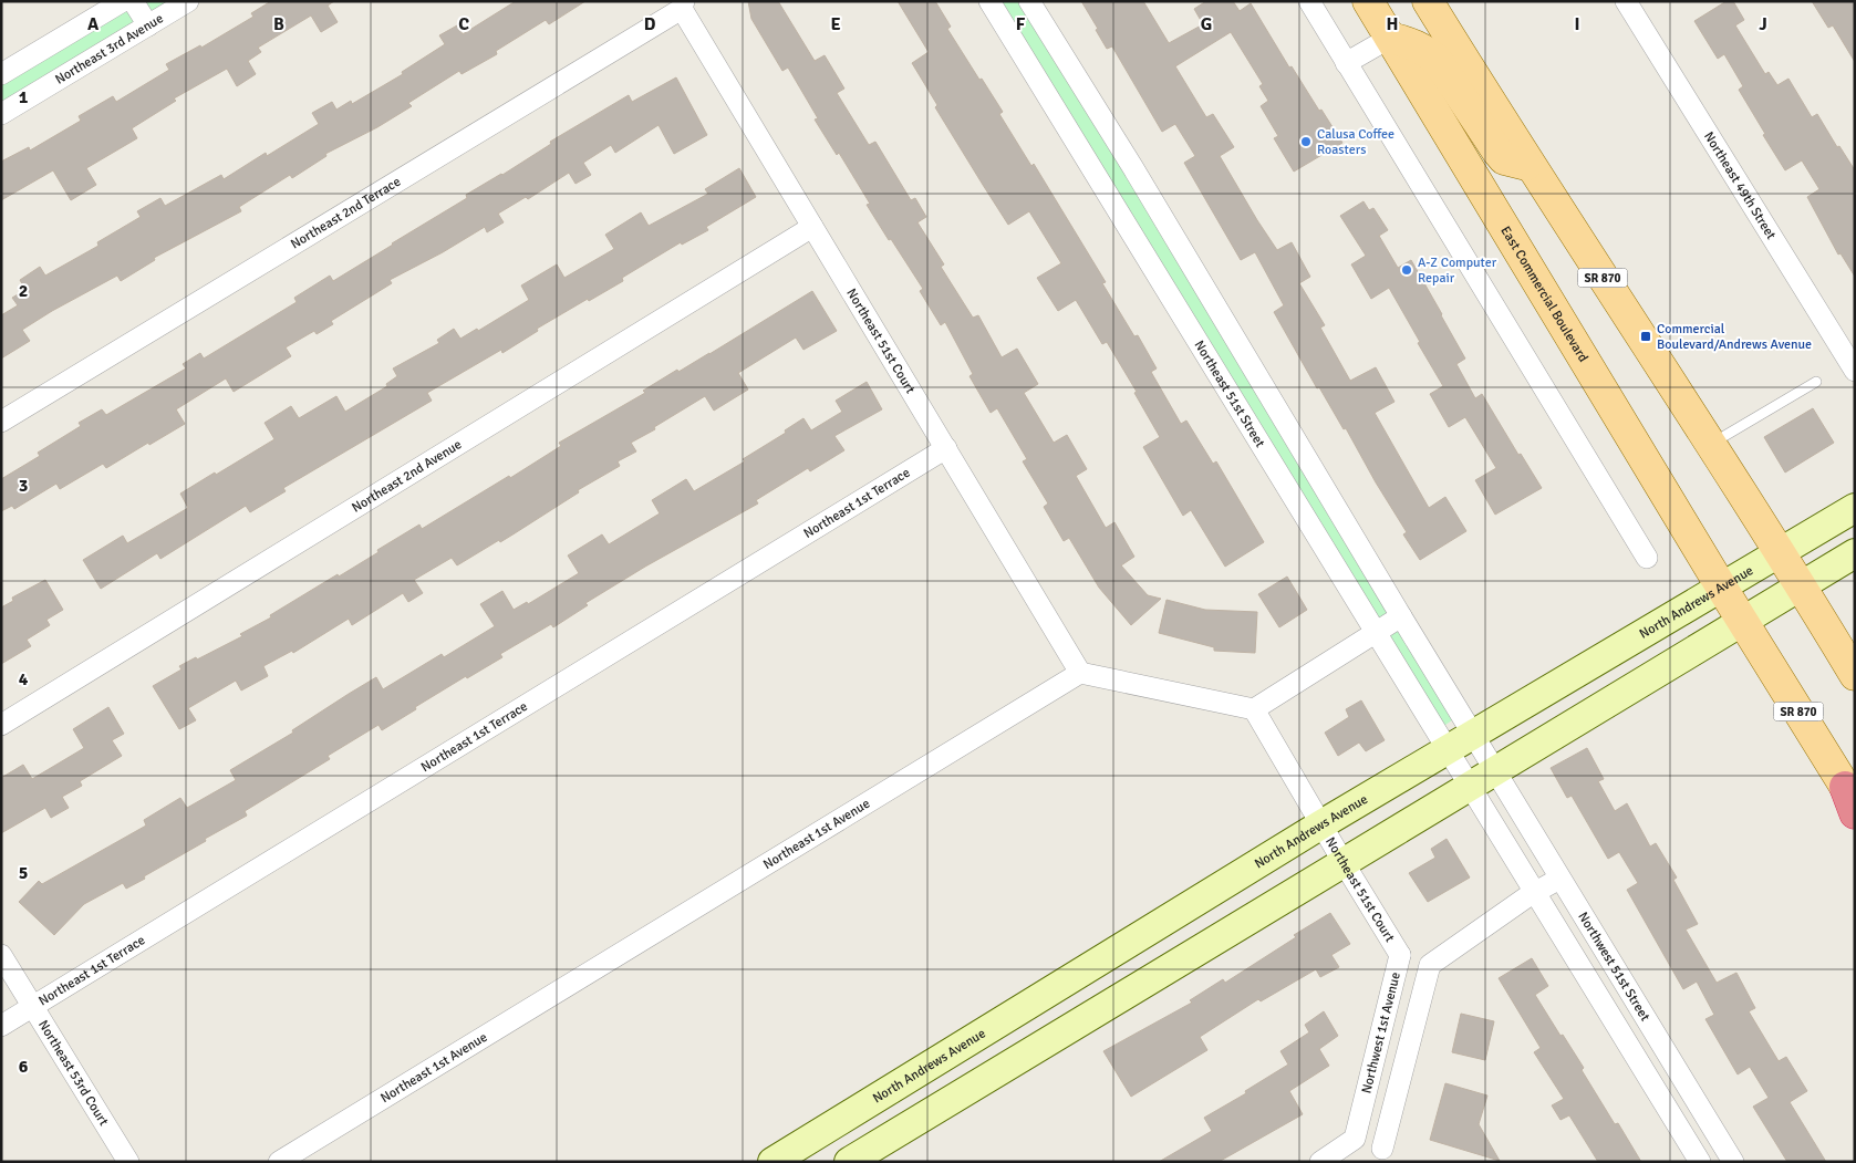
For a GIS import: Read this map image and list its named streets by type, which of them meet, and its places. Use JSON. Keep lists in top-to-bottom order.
{
  "streets": {
    "main road": ["SR 870", "East Commercial Boulevard", "North Andrews Avenue"],
    "street": [
      "Northeast 3rd Avenue",
      "Northeast 49th Street",
      "Northeast 2nd Terrace",
      "Northeast 51st Court",
      "Northeast 51st Street",
      "Northeast 2nd Avenue",
      "Northeast 1st Terrace",
      "Northeast 1st Avenue",
      "Northwest 51st Street",
      "Northwest 1st Avenue",
      "Northeast 53rd Court"
    ]
  },
  "crossings": [
    ["Northeast 2nd Terrace", "Northeast 51st Court"],
    ["SR 870", "East Commercial Boulevard"],
    ["SR 870", "North Andrews Avenue"],
    ["East Commercial Boulevard", "North Andrews Avenue"],
    ["Northeast 51st Court", "Northeast 2nd Avenue"],
    ["Northeast 51st Court", "Northeast 1st Terrace"],
    ["Northeast 51st Court", "North Andrews Avenue"],
    ["Northeast 51st Court", "Northeast 1st Avenue"],
    ["Northeast 51st Court", "Northwest 1st Avenue"],
    ["Northeast 51st Street", "North Andrews Avenue"],
    ["Northeast 51st Street", "Northwest 51st Street"],
    ["Northeast 1st Terrace", "Northeast 53rd Court"]
  ],
  "places": {
    "other": ["Calusa Coffee Roasters", "A-Z Computer Repair"],
    "transit": ["Commercial Boulevard/Andrews Avenue"]
  },
  "grid": {
    "columns": [
      "A",
      "B",
      "C",
      "D",
      "E",
      "F",
      "G",
      "H",
      "I",
      "J"
    ],
    "rows": [
      "1",
      "2",
      "3",
      "4",
      "5",
      "6"
    ]
  }
}
